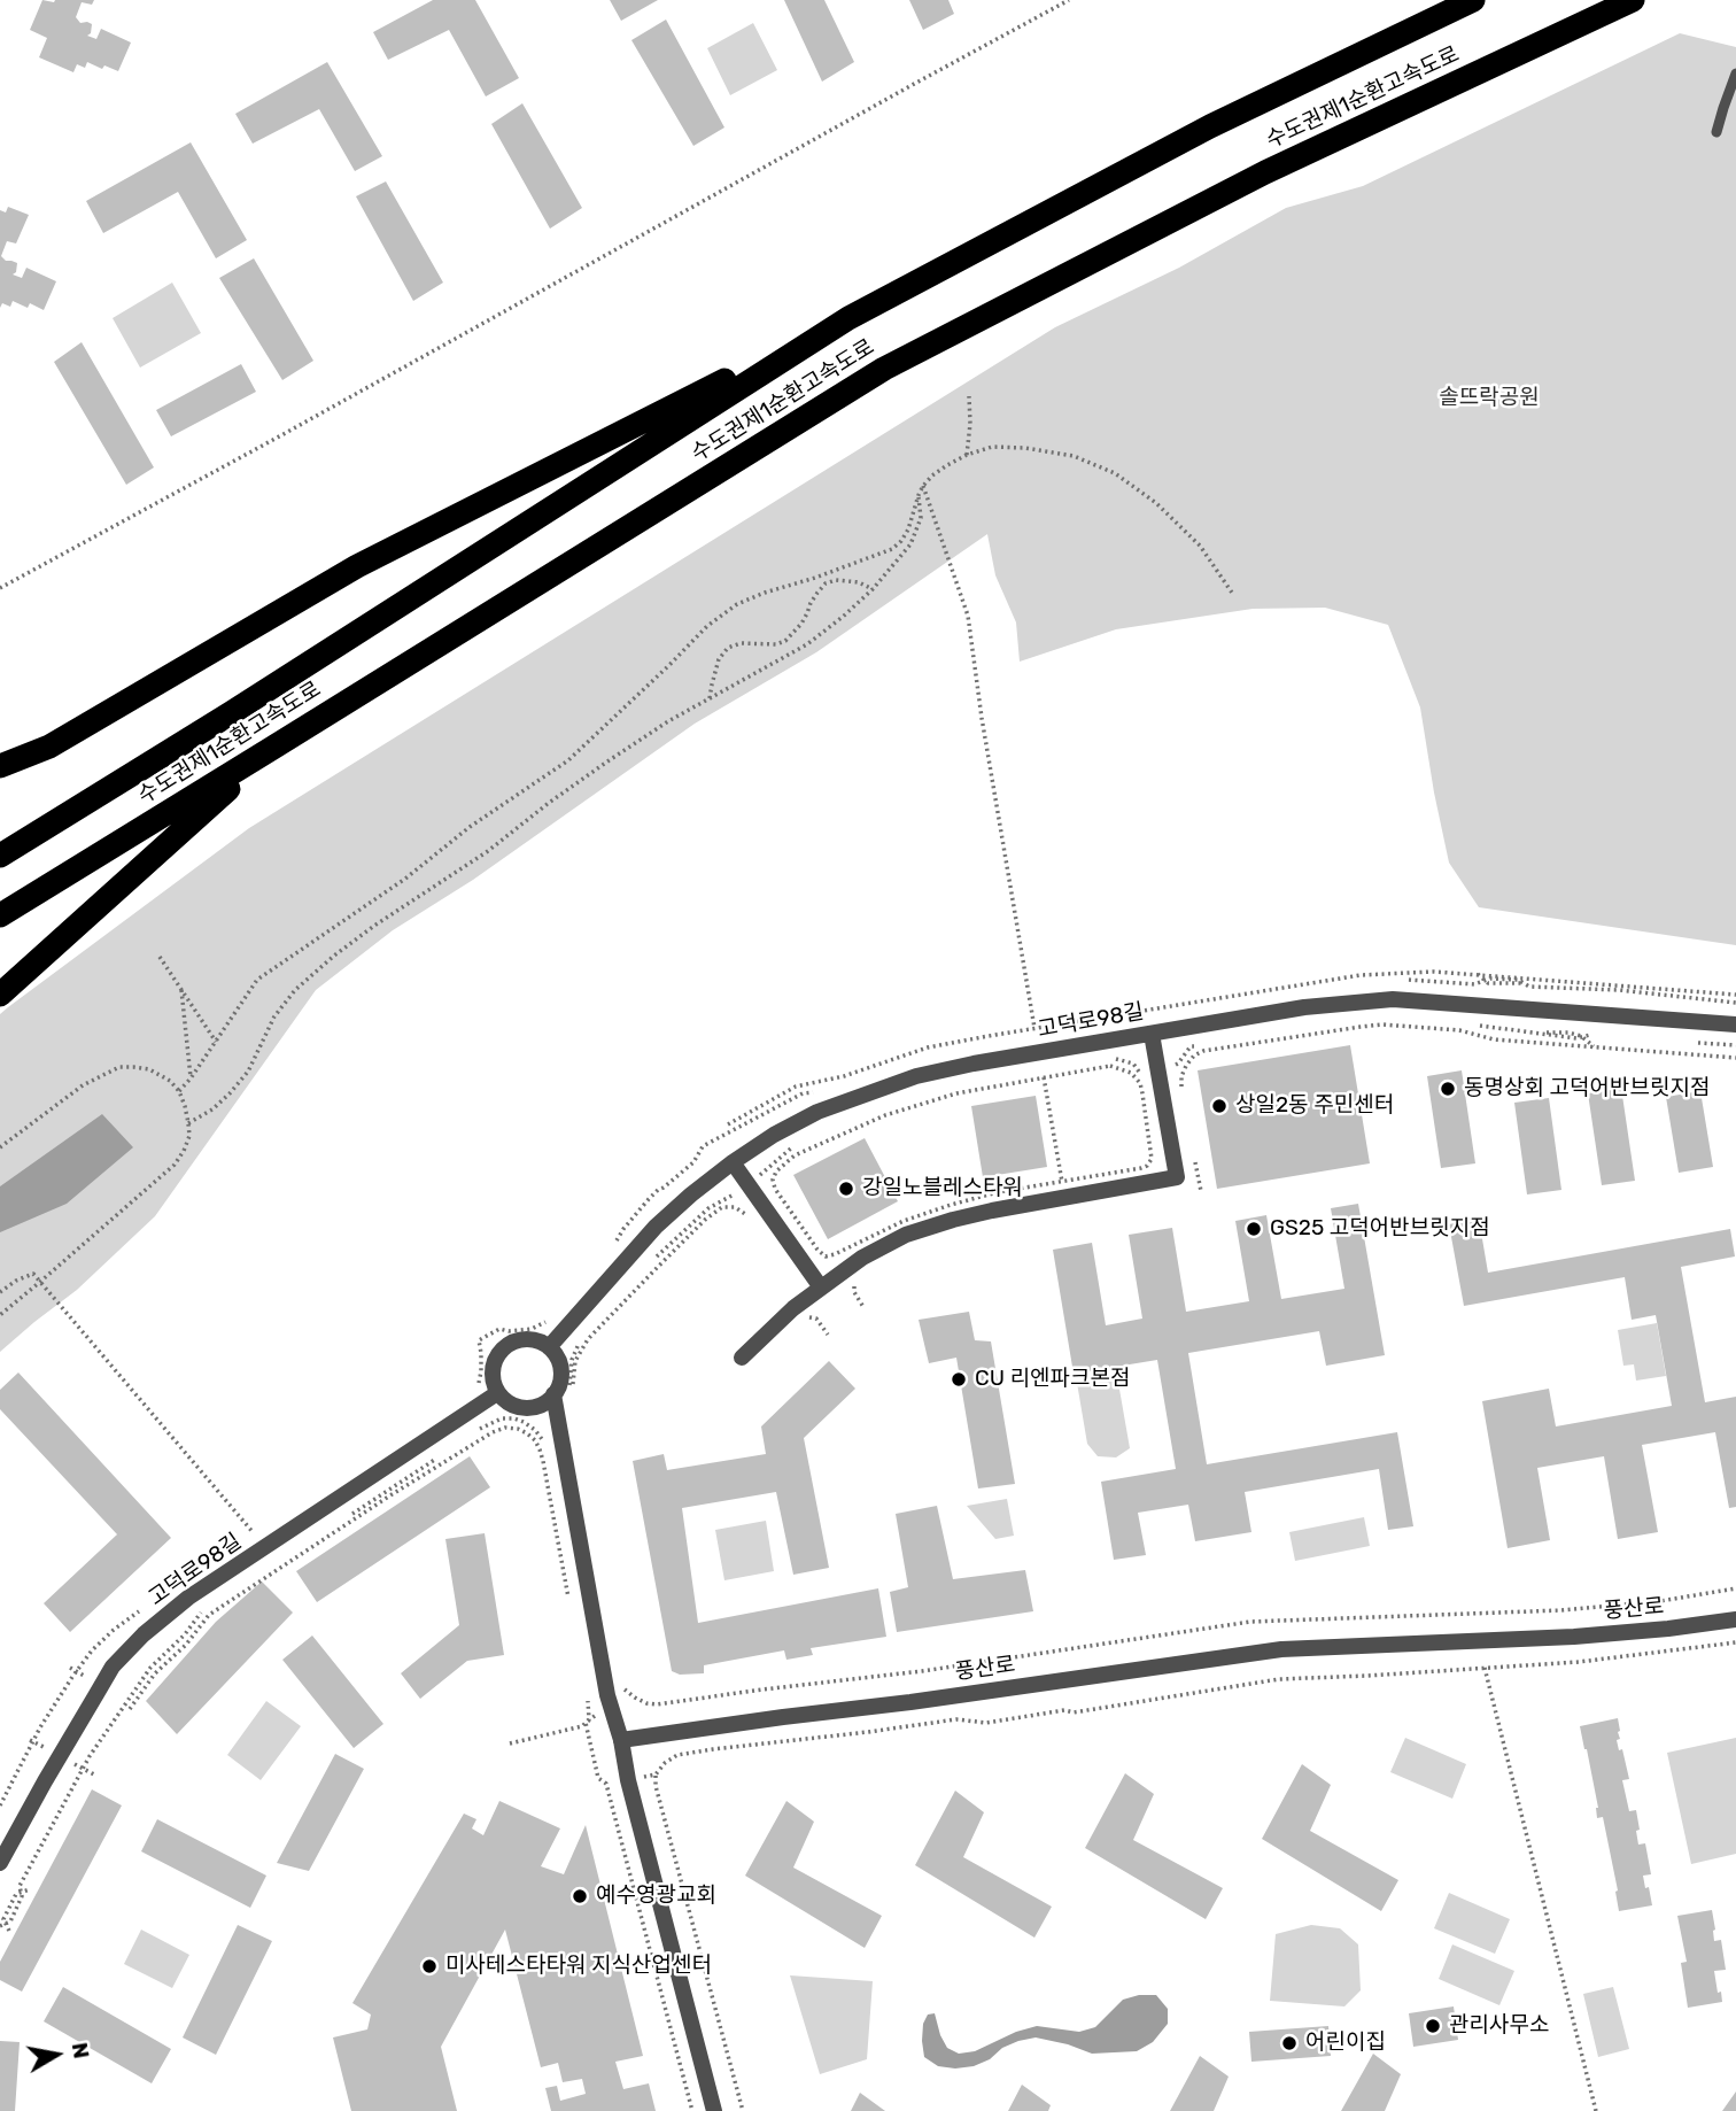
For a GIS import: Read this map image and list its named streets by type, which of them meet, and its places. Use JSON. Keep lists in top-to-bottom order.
{
  "streets": {
    "highway": ["수도권제1순환고속도로"],
    "street": ["고덕로98길", "풍산로"]
  },
  "parks": ["솔뜨락공원"],
  "places": [
    "동명상회 고덕어반브릿지점",
    "상일2동 주민센터",
    "강일노블레스타워",
    "GS25 고덕어반브릿지점",
    "CU 리엔파크본점",
    "예수영광교회",
    "미사테스타타워 지식산업센터",
    "관리사무소",
    "어린이집"
  ],
  "north": "right"
}
